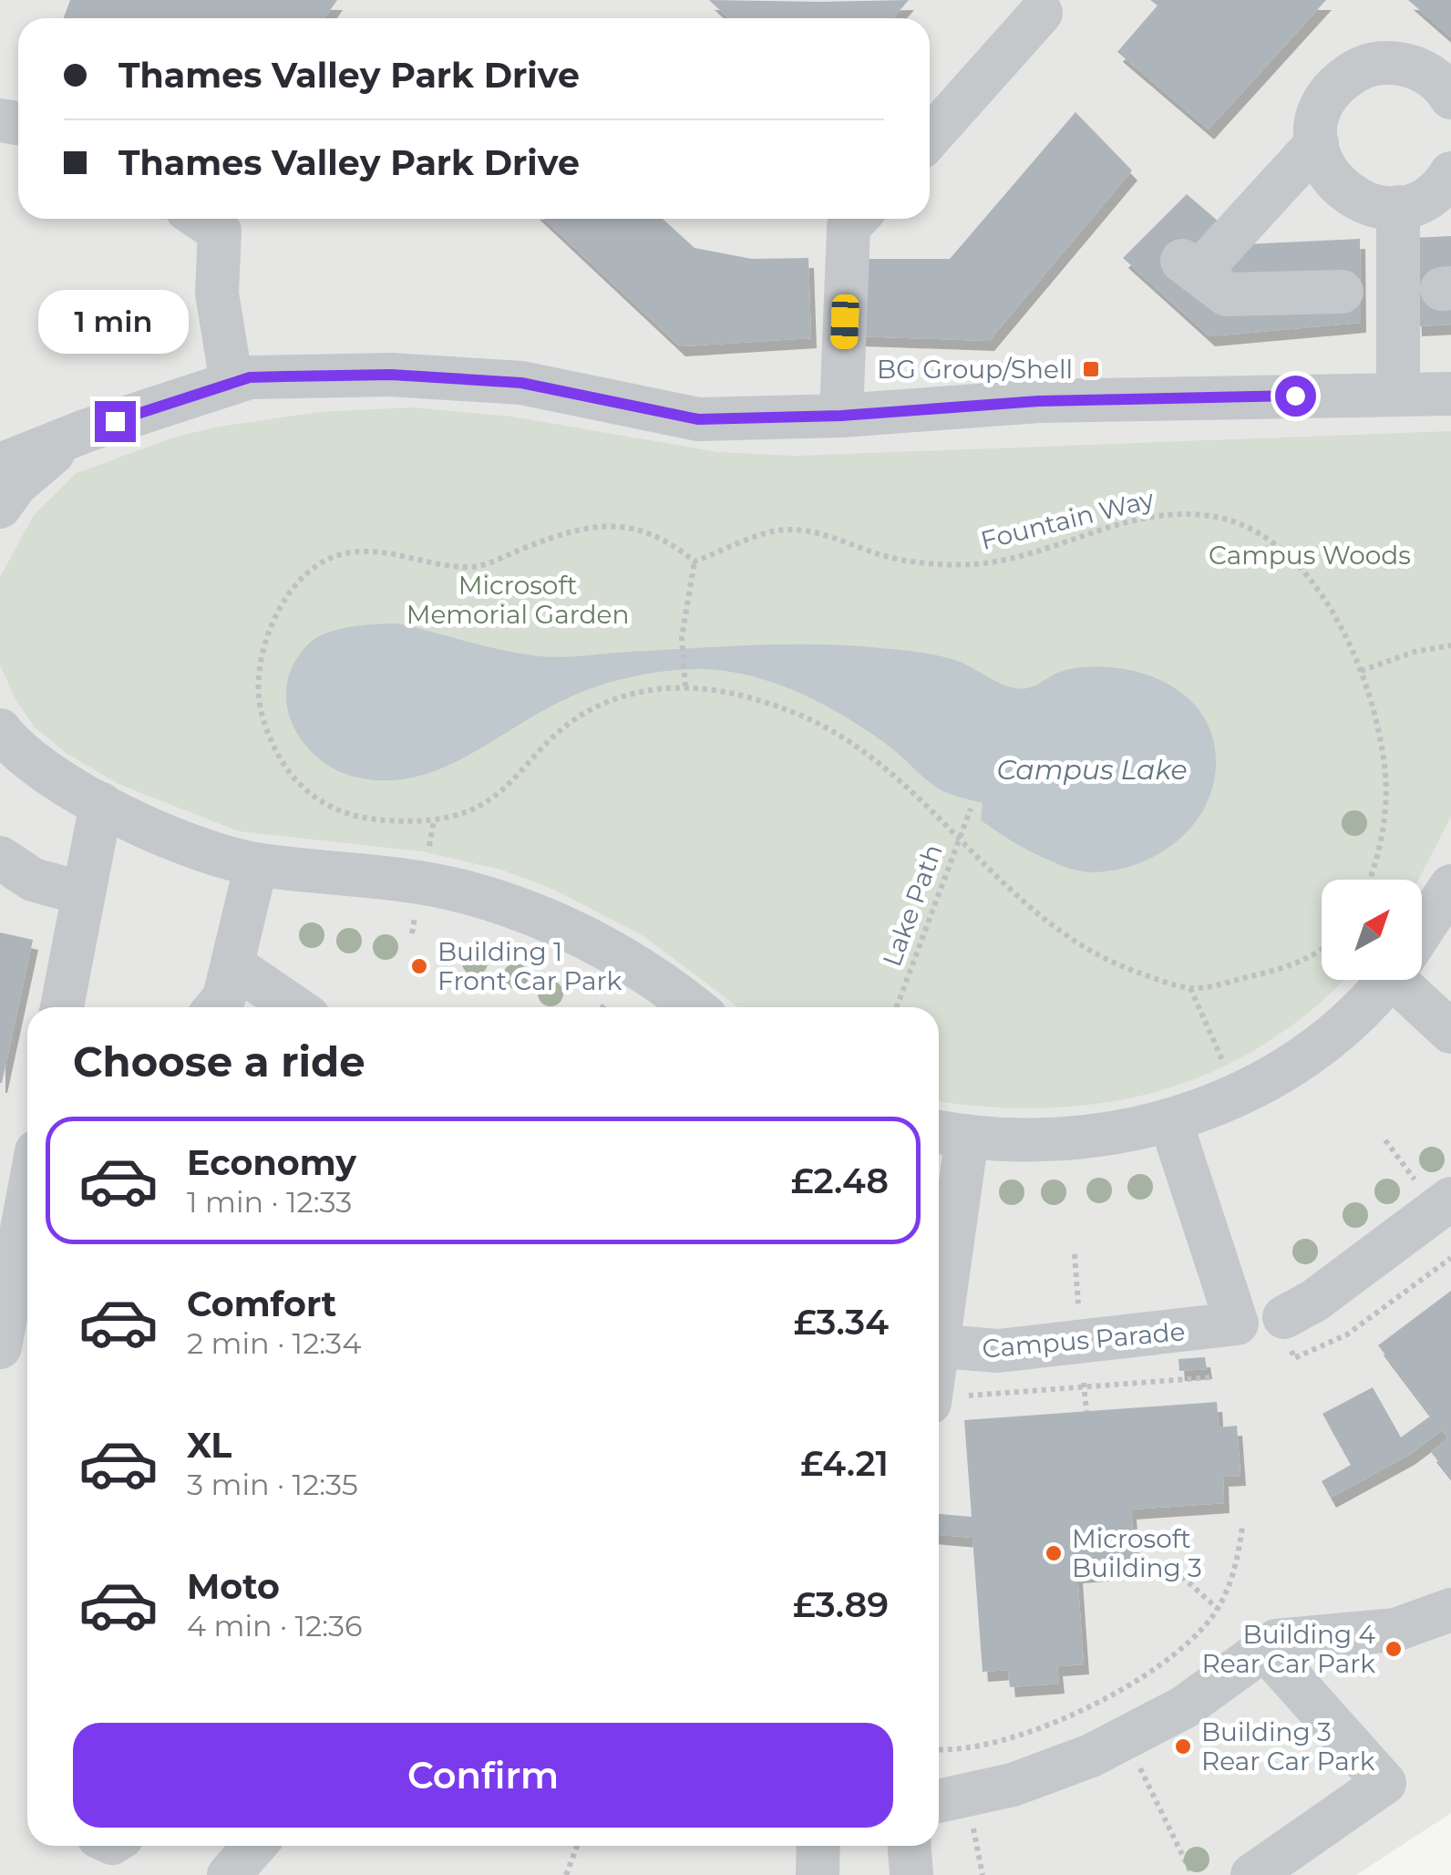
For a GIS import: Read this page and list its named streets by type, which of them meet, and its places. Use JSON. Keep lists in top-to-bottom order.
{
  "streets": {
    "street": ["Campus Parade"],
    "path": ["Fountain Way", "Lake Path"]
  },
  "water": ["Campus Lake"],
  "parks": ["Campus Woods", "Microsoft Memorial Garden"],
  "places": {
    "transit": ["BG Group/Shell"],
    "other": [
      "Building 1 Front Car Park",
      "Microsoft Building 3",
      "Building 4 Rear Car Park",
      "Building 3 Rear Car Park"
    ]
  },
  "north": "top right",
  "page": {
    "banner": ["Thames Valley Park Drive", "Thames Valley Park Drive"],
    "bubble": "1 min",
    "heading": "Choose a ride",
    "list": [
      {
        "name": "Economy",
        "note": "1 min · 12:33",
        "value": "£2.48"
      },
      {
        "name": "Comfort",
        "note": "2 min · 12:34",
        "value": "£3.34"
      },
      {
        "name": "XL",
        "note": "3 min · 12:35",
        "value": "£4.21"
      },
      {
        "name": "Moto",
        "note": "4 min · 12:36",
        "value": "£3.89"
      }
    ],
    "buttons": "Confirm"
  }
}
